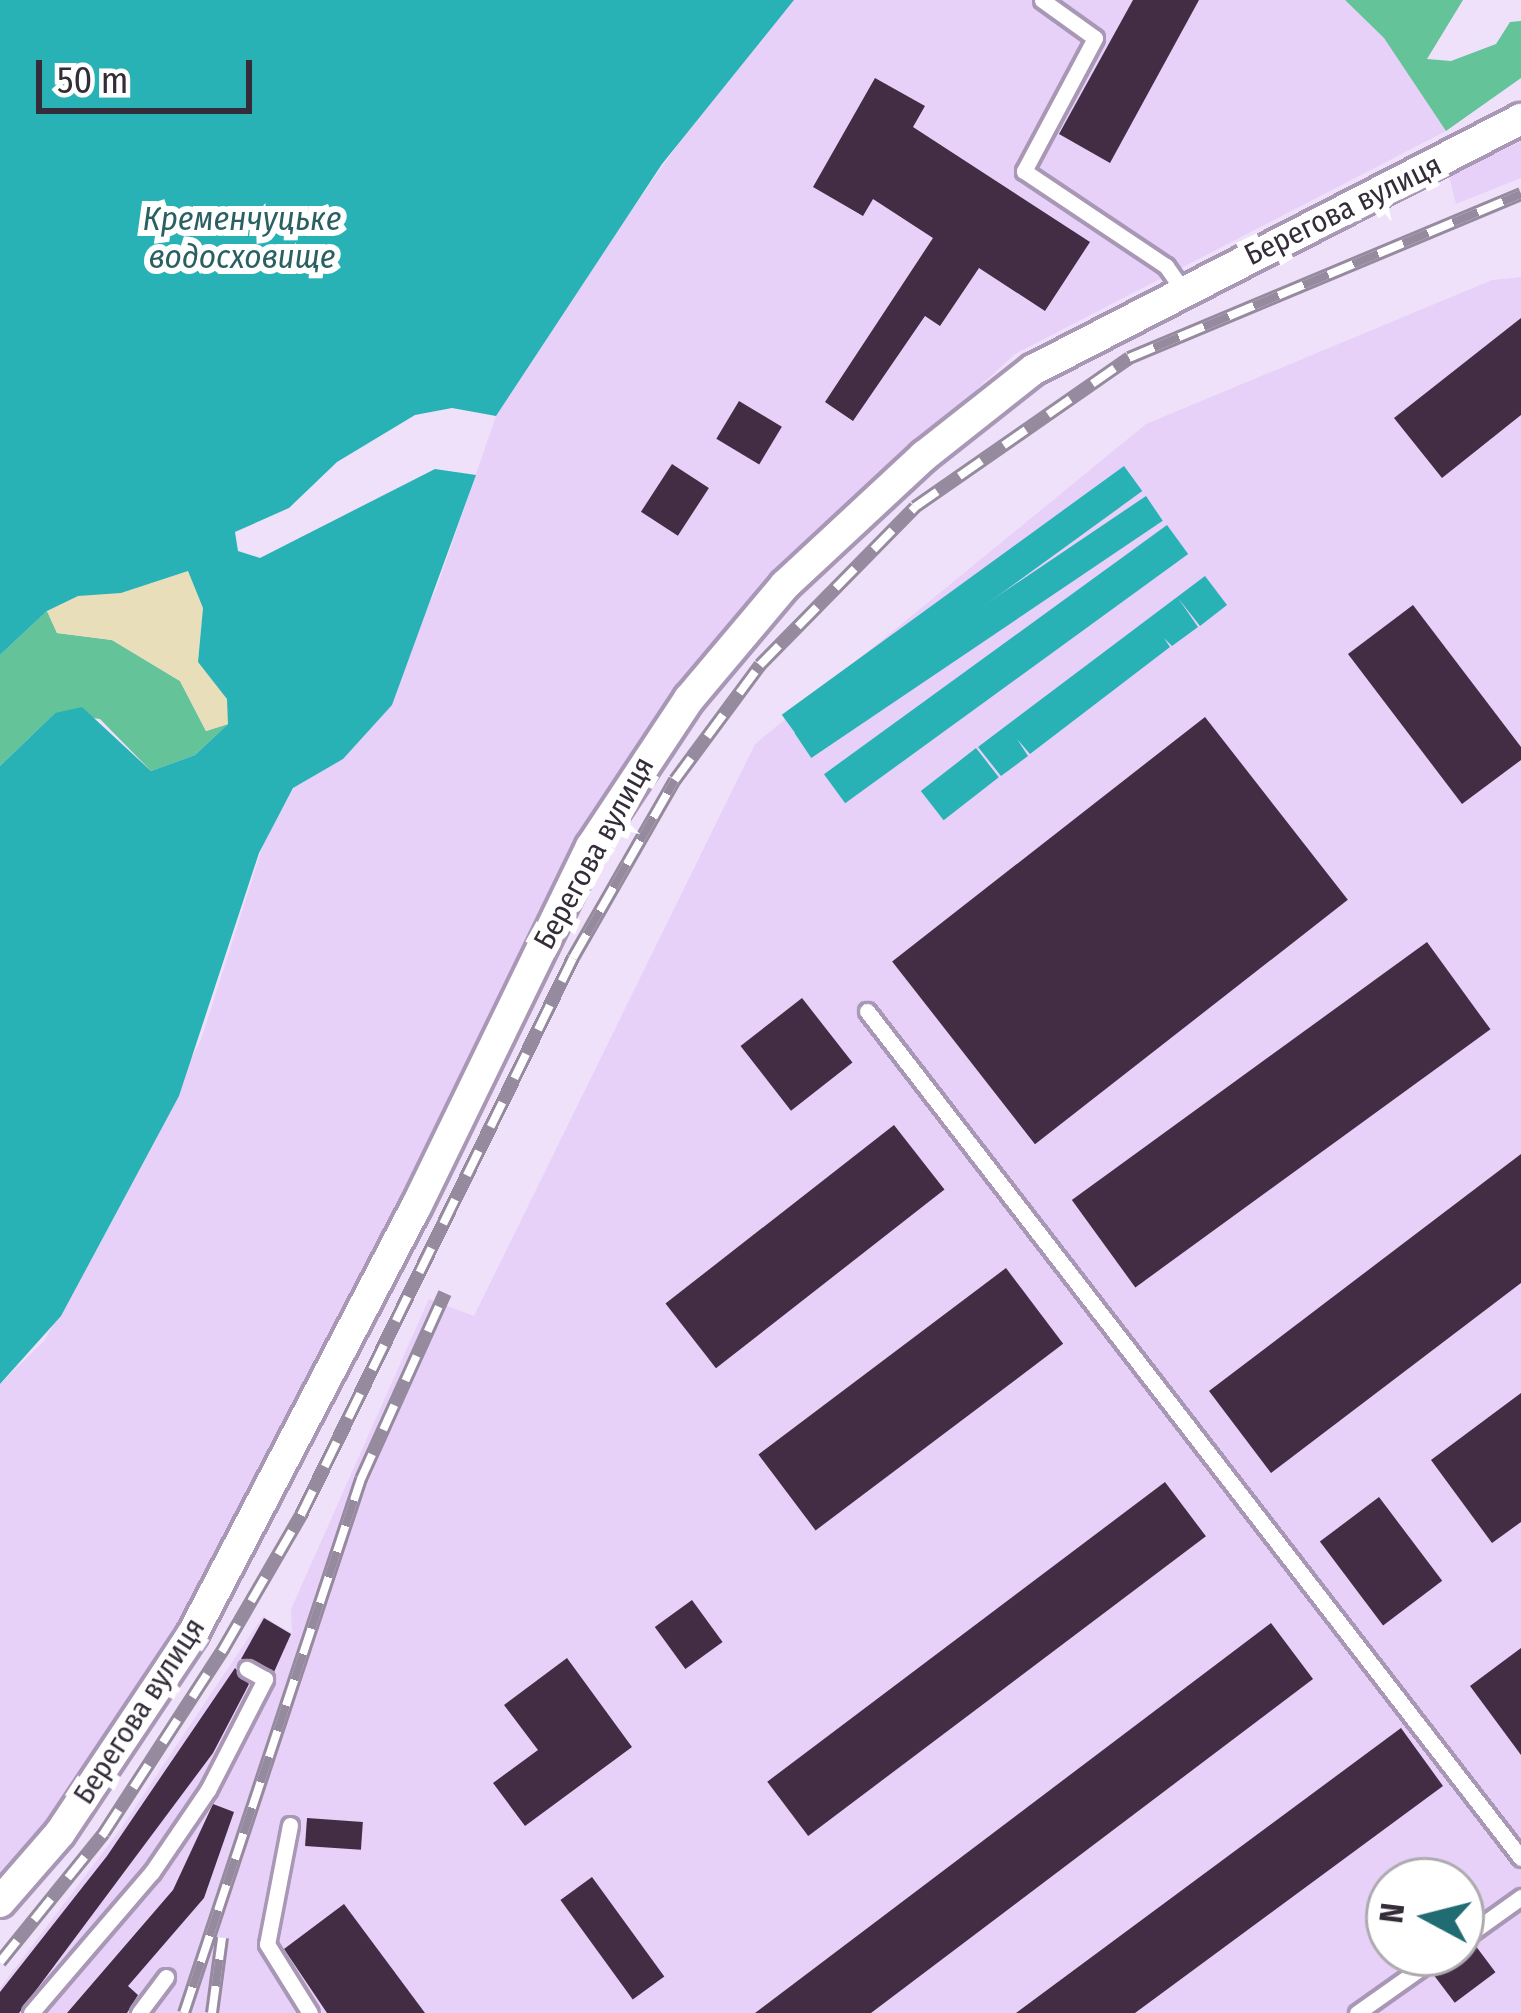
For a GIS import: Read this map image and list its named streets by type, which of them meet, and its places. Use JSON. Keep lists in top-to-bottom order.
{
  "streets": {
    "street": ["Берегова вулиця"]
  },
  "water": ["Кременчуцьке водосховище"],
  "scale_bar": "50 m",
  "north": "left"
}
